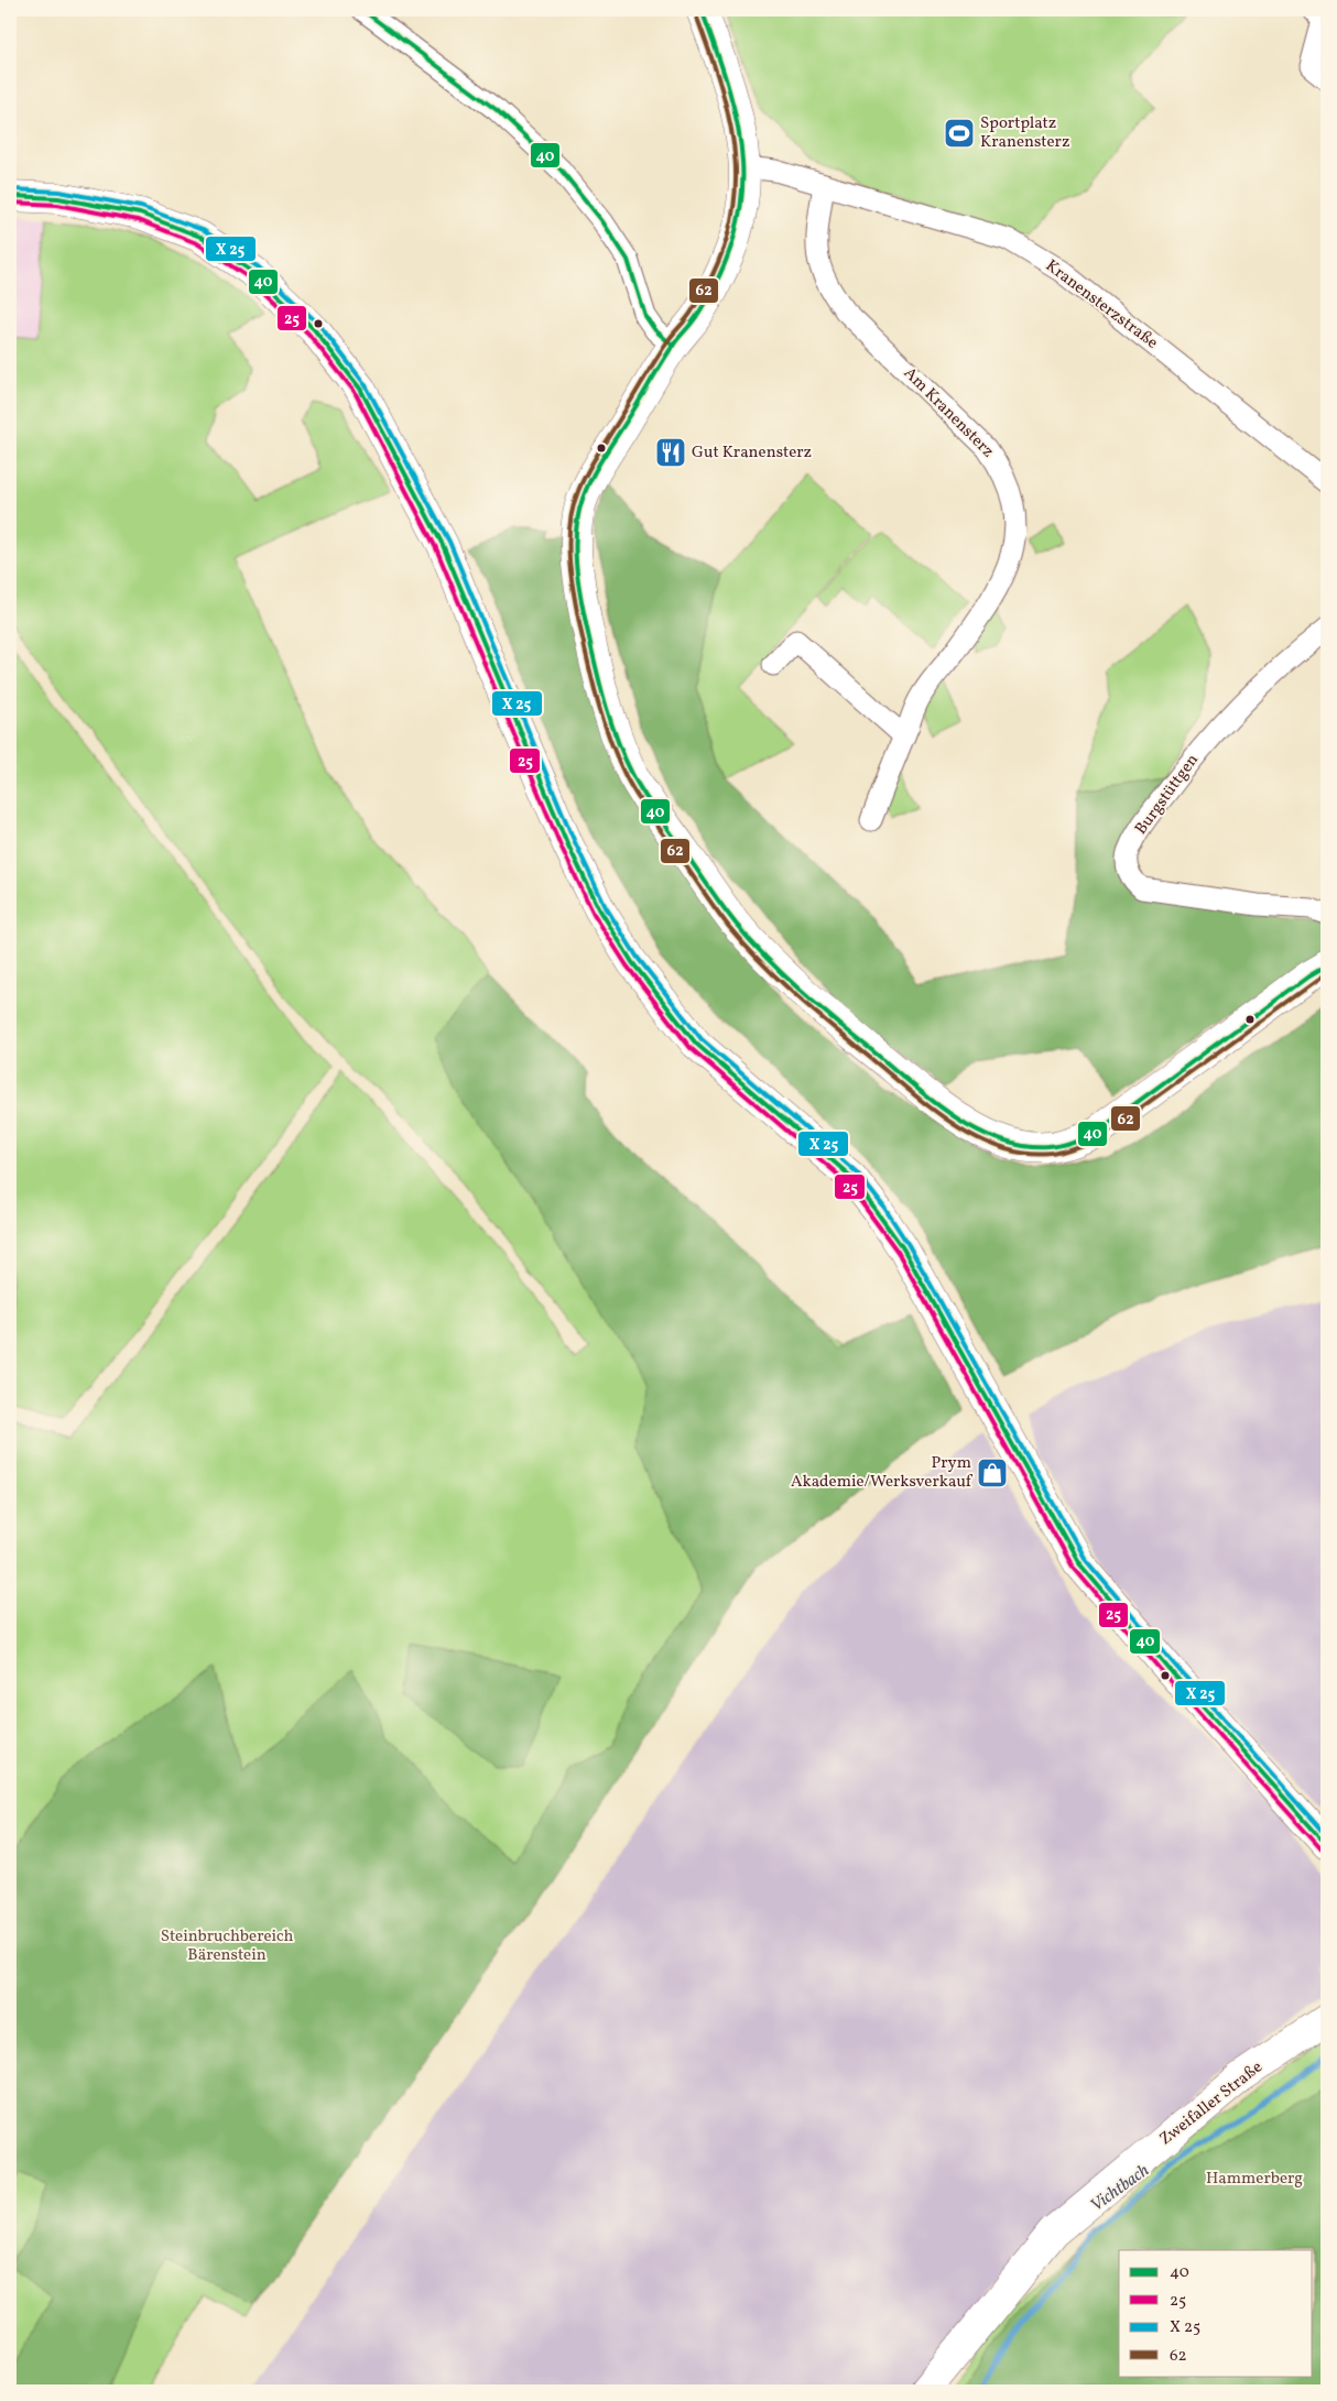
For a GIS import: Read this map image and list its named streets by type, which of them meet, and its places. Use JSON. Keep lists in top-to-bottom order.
{
  "streets": {
    "main road": ["Zweifaller Straße"],
    "street": ["Kranensterzstraße", "Am Kranensterz", "Burgstüttgen"]
  },
  "crossings": [
    ["Kranensterzstraße", "Am Kranensterz"]
  ],
  "water": ["Vichtbach"],
  "parks": ["Steinbruchbereich Bärenstein", "Hammerberg"],
  "places": {
    "sports": ["Sportplatz Kranensterz"],
    "restaurant": ["Gut Kranensterz"],
    "shop": ["Prym Akademie/Werksverkauf"]
  },
  "lines": ["transit line 40", "transit line 62", "transit line 25"],
  "legend": [
    "40",
    "25",
    "X 25",
    "62"
  ]
}
